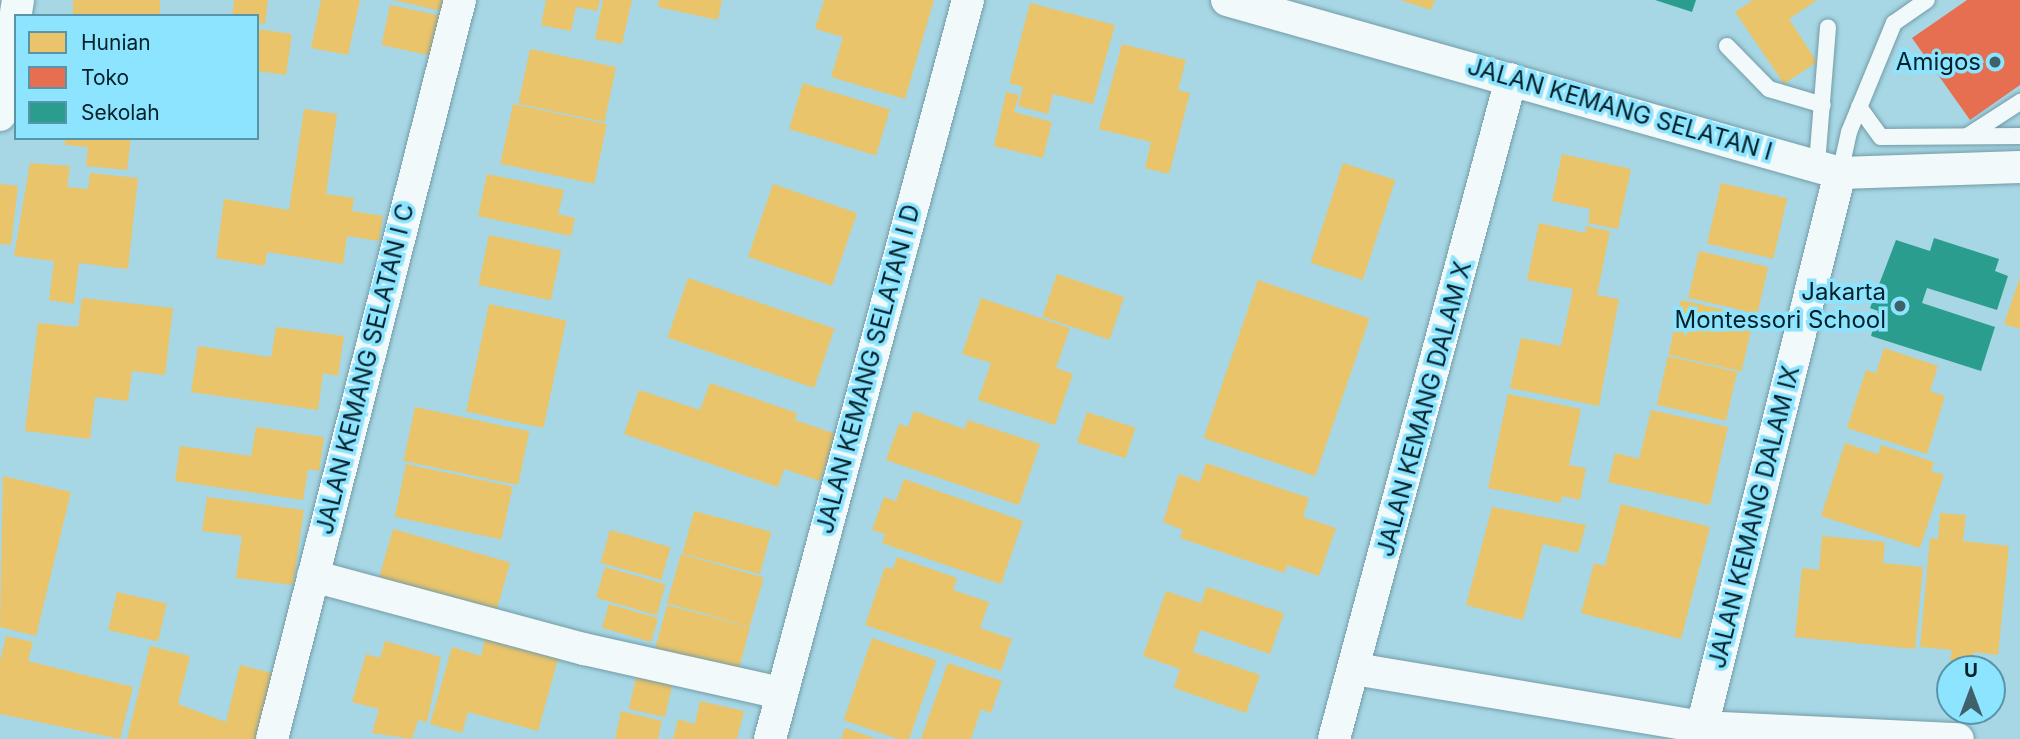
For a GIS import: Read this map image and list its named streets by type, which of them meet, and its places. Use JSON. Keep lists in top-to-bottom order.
{
  "streets": {
    "street": [
      "JALAN KEMANG SELATAN I",
      "JALAN KEMANG SELATAN I C",
      "JALAN KEMANG SELATAN I D",
      "JALAN KEMANG DALAM X",
      "JALAN KEMANG DALAM IX"
    ]
  },
  "crossings": [
    ["JALAN KEMANG SELATAN I", "JALAN KEMANG DALAM X"],
    ["JALAN KEMANG SELATAN I", "JALAN KEMANG DALAM IX"]
  ],
  "places": ["Amigos", "Jakarta Montessori School"],
  "legend": ["Hunian", "Toko", "Sekolah"],
  "north": "top"
}
